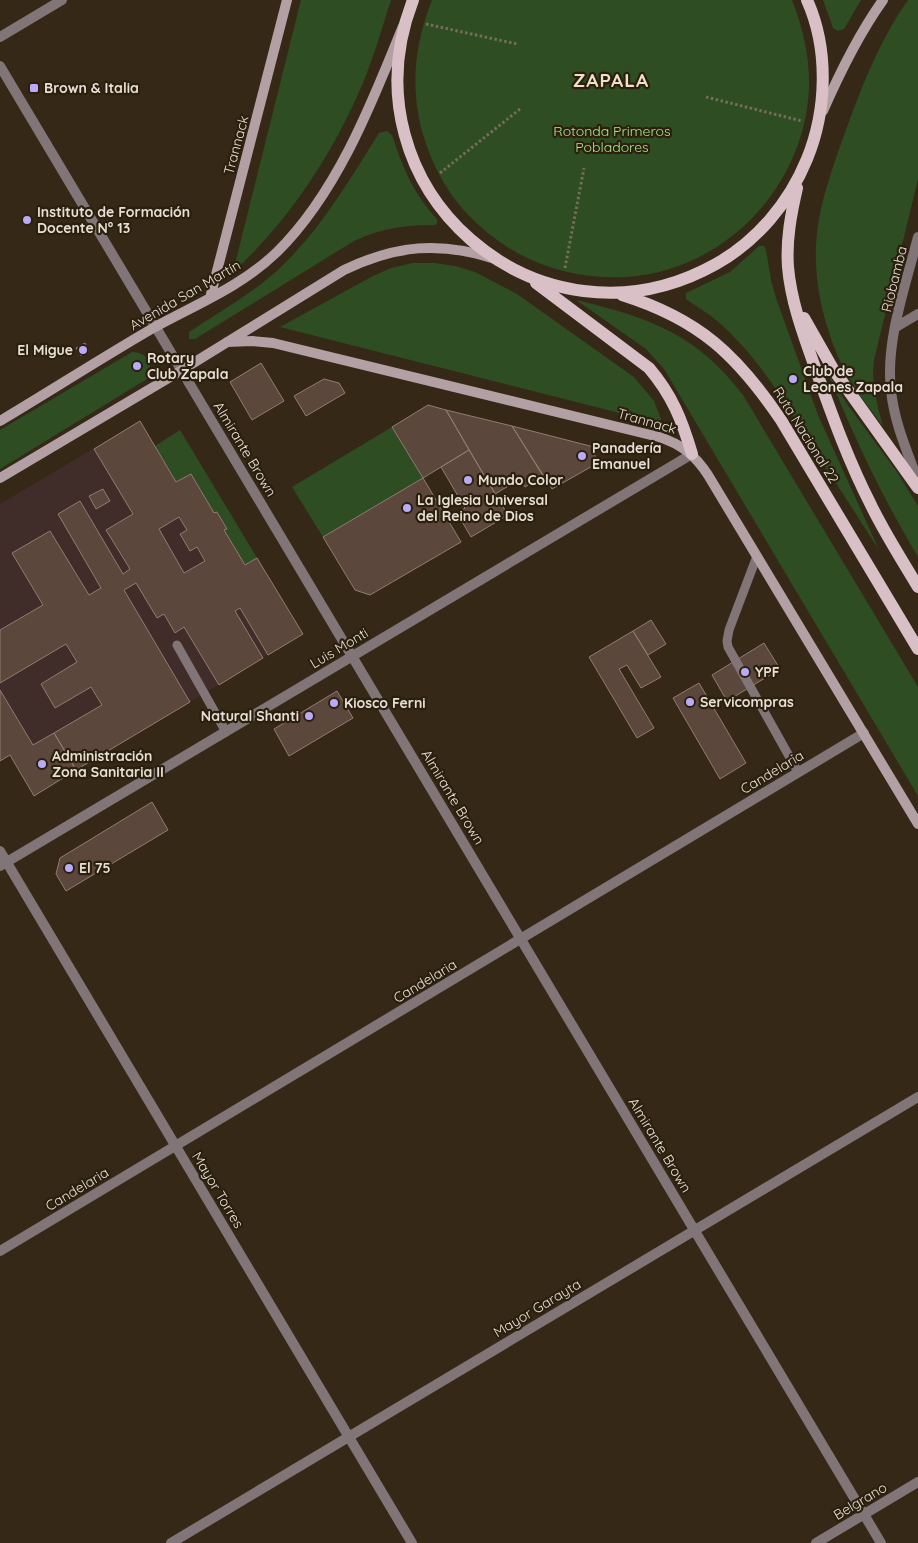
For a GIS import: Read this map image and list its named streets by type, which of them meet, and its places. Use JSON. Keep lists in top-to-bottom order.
{
  "streets": {
    "main road": ["Trannack", "Avenida San Martín", "Ruta Nacional 22"],
    "street": [
      "Riobamba",
      "Almirante Brown",
      "Luis Monti",
      "Candelaria",
      "Mayor Torres",
      "Mayor Garayta",
      "Belgrano"
    ]
  },
  "crossings": [
    ["Trannack", "Avenida San Martín"],
    ["Trannack", "Luis Monti"],
    ["Trannack", "Candelaria"],
    ["Avenida San Martín", "Almirante Brown"],
    ["Almirante Brown", "Luis Monti"],
    ["Almirante Brown", "Candelaria"],
    ["Almirante Brown", "Mayor Garayta"],
    ["Almirante Brown", "Belgrano"],
    ["Luis Monti", "Mayor Torres"],
    ["Candelaria", "Mayor Torres"],
    ["Mayor Torres", "Mayor Garayta"]
  ],
  "districts": ["ZAPALA"],
  "parks": ["Rotonda Primeros Pobladores"],
  "places": {
    "transit": ["Brown & Italia"],
    "other": [
      "Instituto de Formación Docente N° 13",
      "El Migue",
      "Rotary Club Zapala",
      "Club de Leones Zapala",
      "Panadería Emanuel",
      "Mundo Color",
      "La Iglesia Universal del Reino de Dios",
      "YPF",
      "Servicompras",
      "Kiosco Ferni",
      "Natural Shanti",
      "Administración Zona Sanitaria II",
      "El 75"
    ]
  }
}
